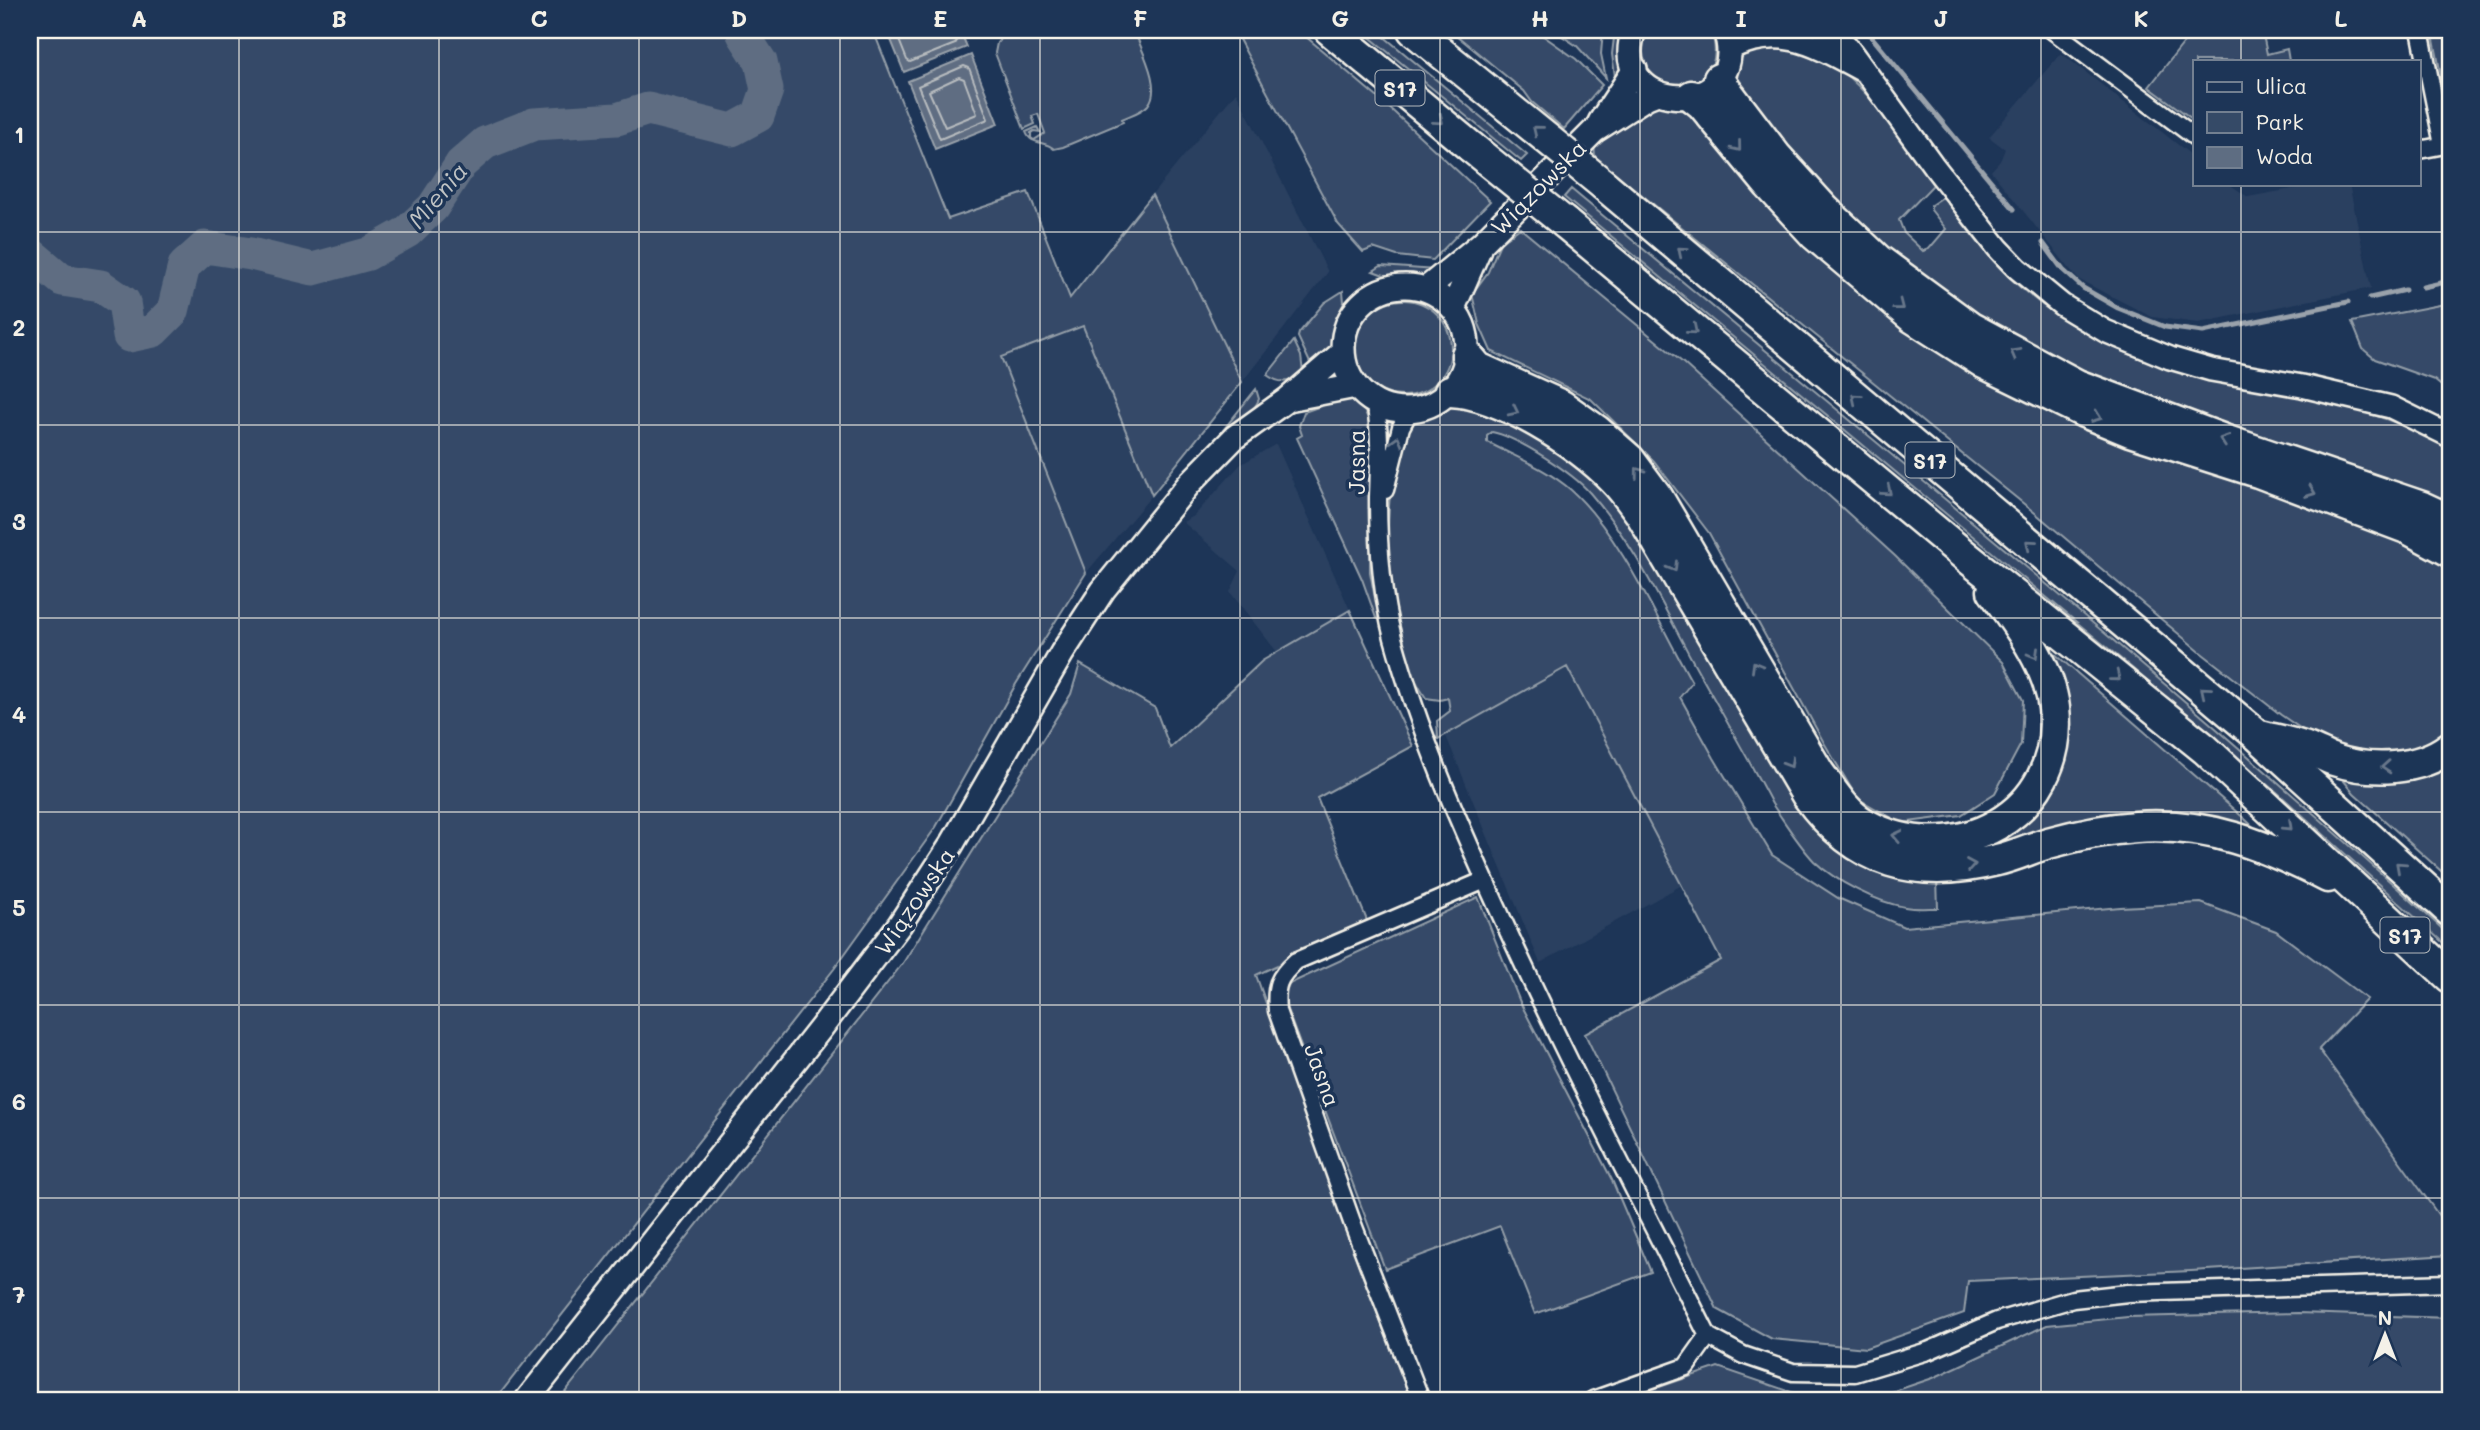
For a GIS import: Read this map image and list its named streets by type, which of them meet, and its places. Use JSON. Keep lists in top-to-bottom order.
{
  "streets": {
    "highway": ["S17"],
    "main road": ["Wiązowska"],
    "street": ["Jasna"]
  },
  "crossings": [
    ["Wiązowska", "Jasna"]
  ],
  "water": ["Mienia"],
  "legend": ["Ulica", "Park", "Woda"],
  "north": "top",
  "grid": {
    "columns": [
      "A",
      "B",
      "C",
      "D",
      "E",
      "F",
      "G",
      "H",
      "I",
      "J",
      "K",
      "L"
    ],
    "rows": [
      "1",
      "2",
      "3",
      "4",
      "5",
      "6",
      "7"
    ]
  }
}
